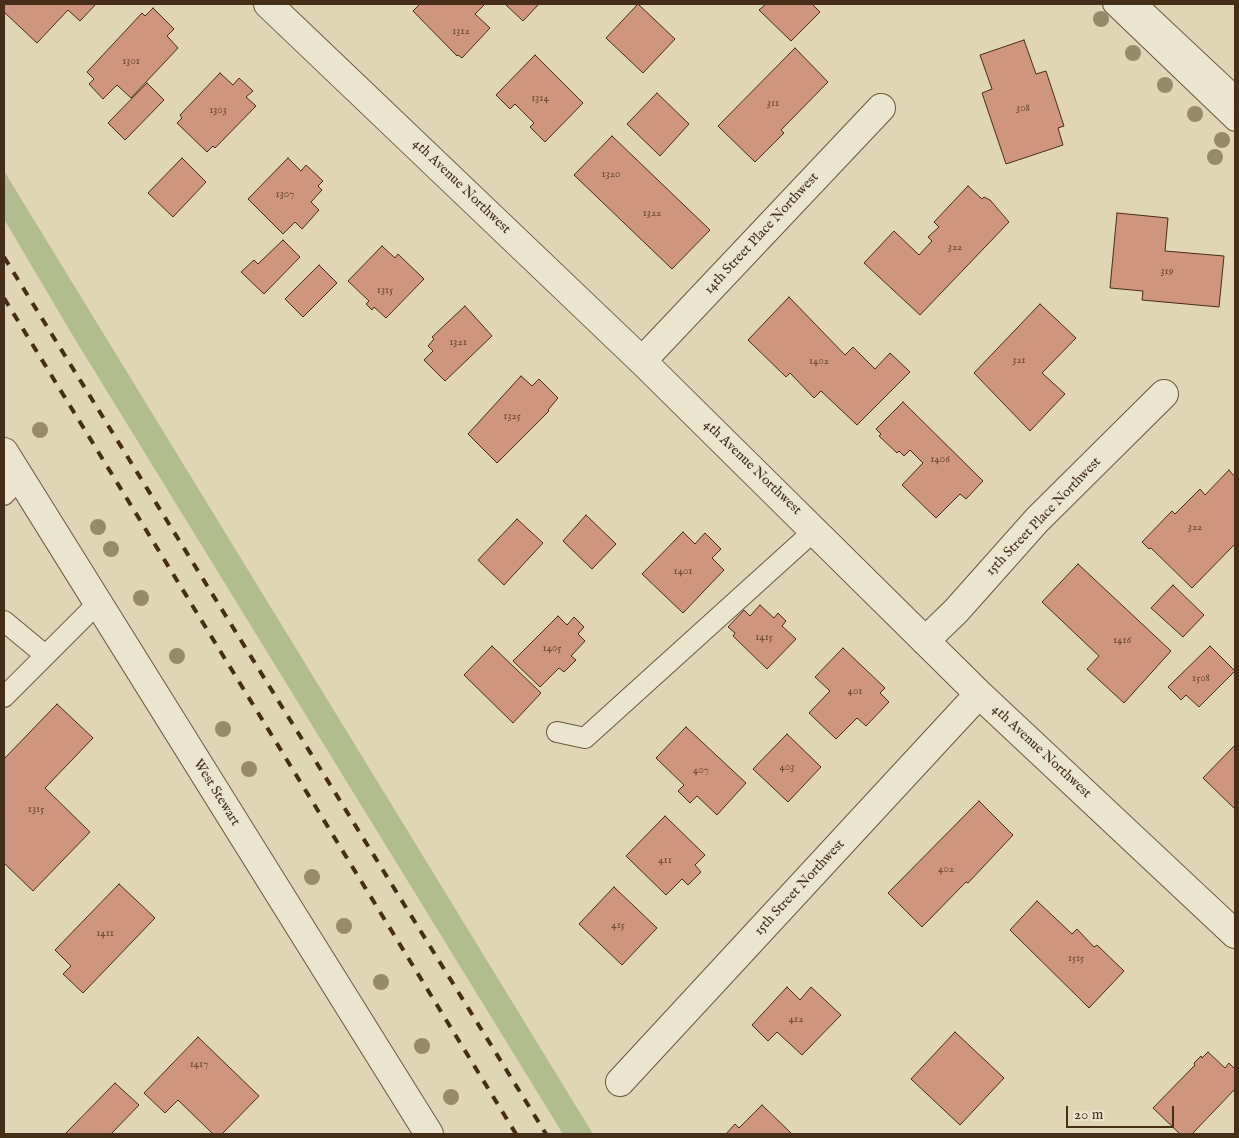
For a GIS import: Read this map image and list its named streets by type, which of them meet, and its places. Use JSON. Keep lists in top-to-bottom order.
{
  "streets": {
    "street": [
      "4th Avenue Northwest",
      "14th Street Place Northwest",
      "15th Street Place Northwest",
      "West Stewart",
      "15th Street Northwest"
    ]
  },
  "crossings": [
    ["4th Avenue Northwest", "14th Street Place Northwest"],
    ["4th Avenue Northwest", "15th Street Place Northwest"],
    ["4th Avenue Northwest", "15th Street Northwest"]
  ],
  "house_numbers": [
    "1312",
    "1301",
    "1314",
    "311",
    "308",
    "1303",
    "1320",
    "1307",
    "1322",
    "322",
    "319",
    "1315",
    "1321",
    "321",
    "1402",
    "1325",
    "1406",
    "322",
    "1401",
    "1415",
    "1416",
    "1405",
    "1508",
    "401",
    "403",
    "407",
    "1315",
    "411",
    "402",
    "415",
    "1411",
    "1515",
    "412",
    "1417"
  ],
  "scale_bar": "20 m"
}
